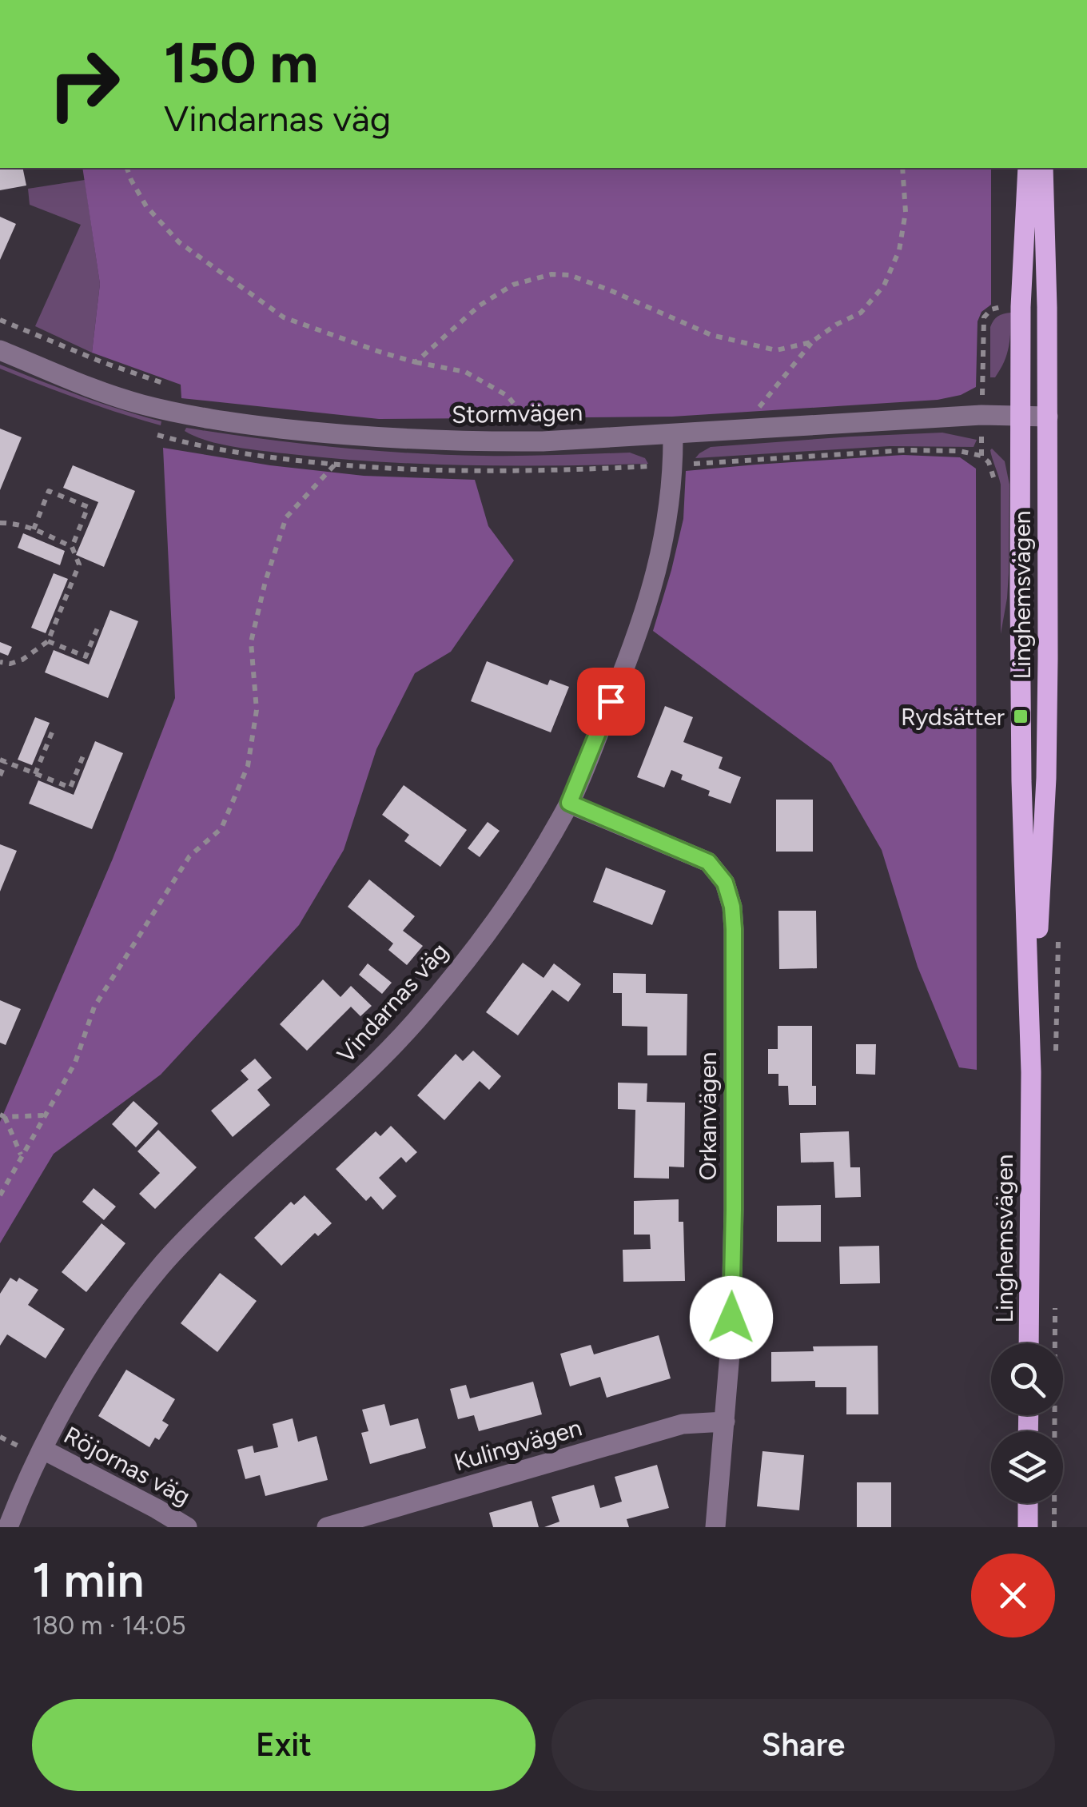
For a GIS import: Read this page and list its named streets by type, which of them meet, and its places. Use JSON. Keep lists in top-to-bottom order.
{
  "streets": {
    "main road": ["Linghemsvägen"],
    "street": [
      "Stormvägen",
      "Vindarnas väg",
      "Orkanvägen",
      "Kulingvägen",
      "Röjornas väg"
    ]
  },
  "crossings": [
    ["Stormvägen", "Linghemsvägen"],
    ["Stormvägen", "Vindarnas väg"],
    ["Vindarnas väg", "Orkanvägen"],
    ["Vindarnas väg", "Röjornas väg"],
    ["Orkanvägen", "Kulingvägen"]
  ],
  "places": {
    "transit": ["Rydsätter"]
  },
  "page": {
    "turn": ["150 m", "Vindarnas väg"],
    "heading": ["1 min", "180 m · 14:05"],
    "buttons": ["Exit", "Share"]
  }
}
